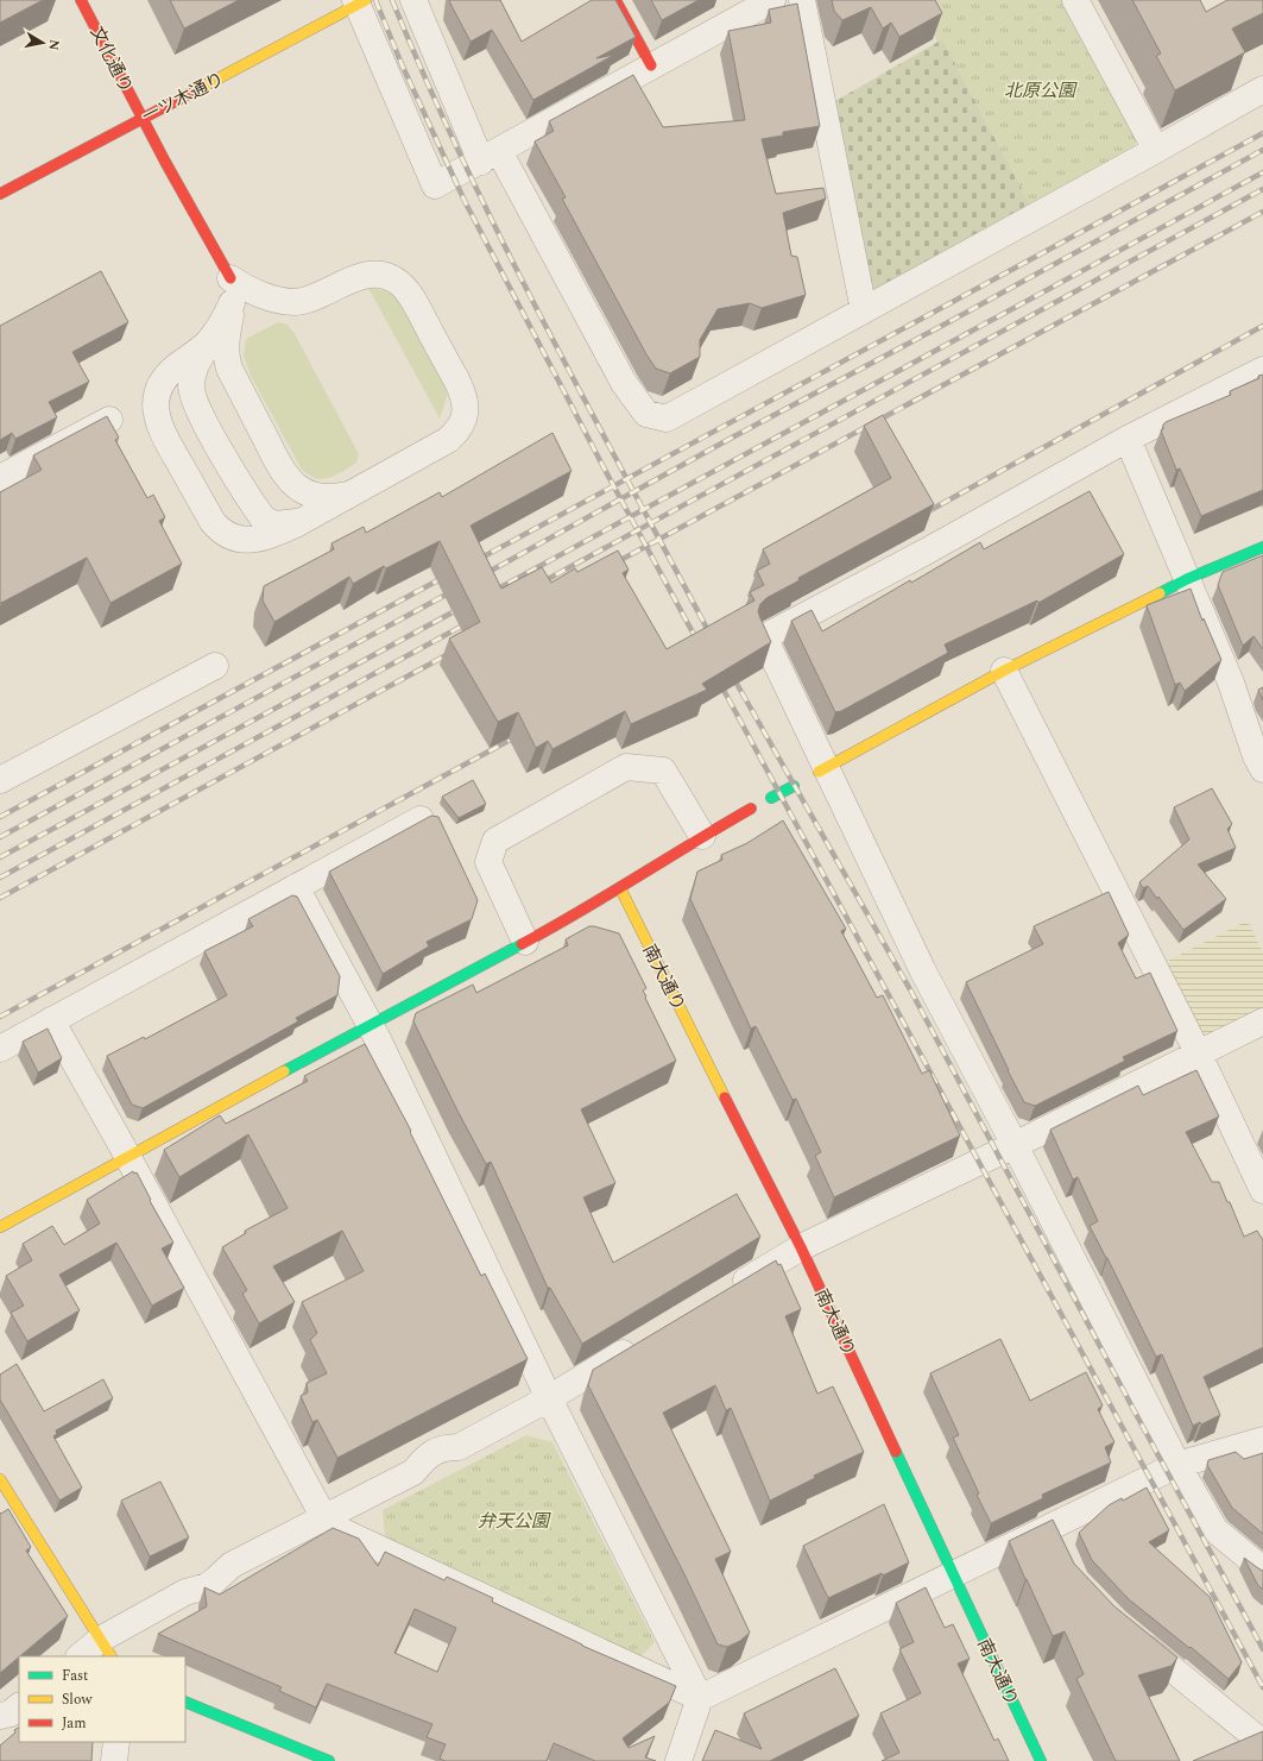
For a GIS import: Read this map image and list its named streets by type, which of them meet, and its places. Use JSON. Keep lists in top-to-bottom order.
{
  "streets": {
    "street": ["文化通り", "一ツ木通り", "南大通り"]
  },
  "crossings": [
    ["文化通り", "一ツ木通り"]
  ],
  "parks": ["北原公園", "弁天公園"],
  "legend": ["Fast", "Slow", "Jam"],
  "north": "right"
}
